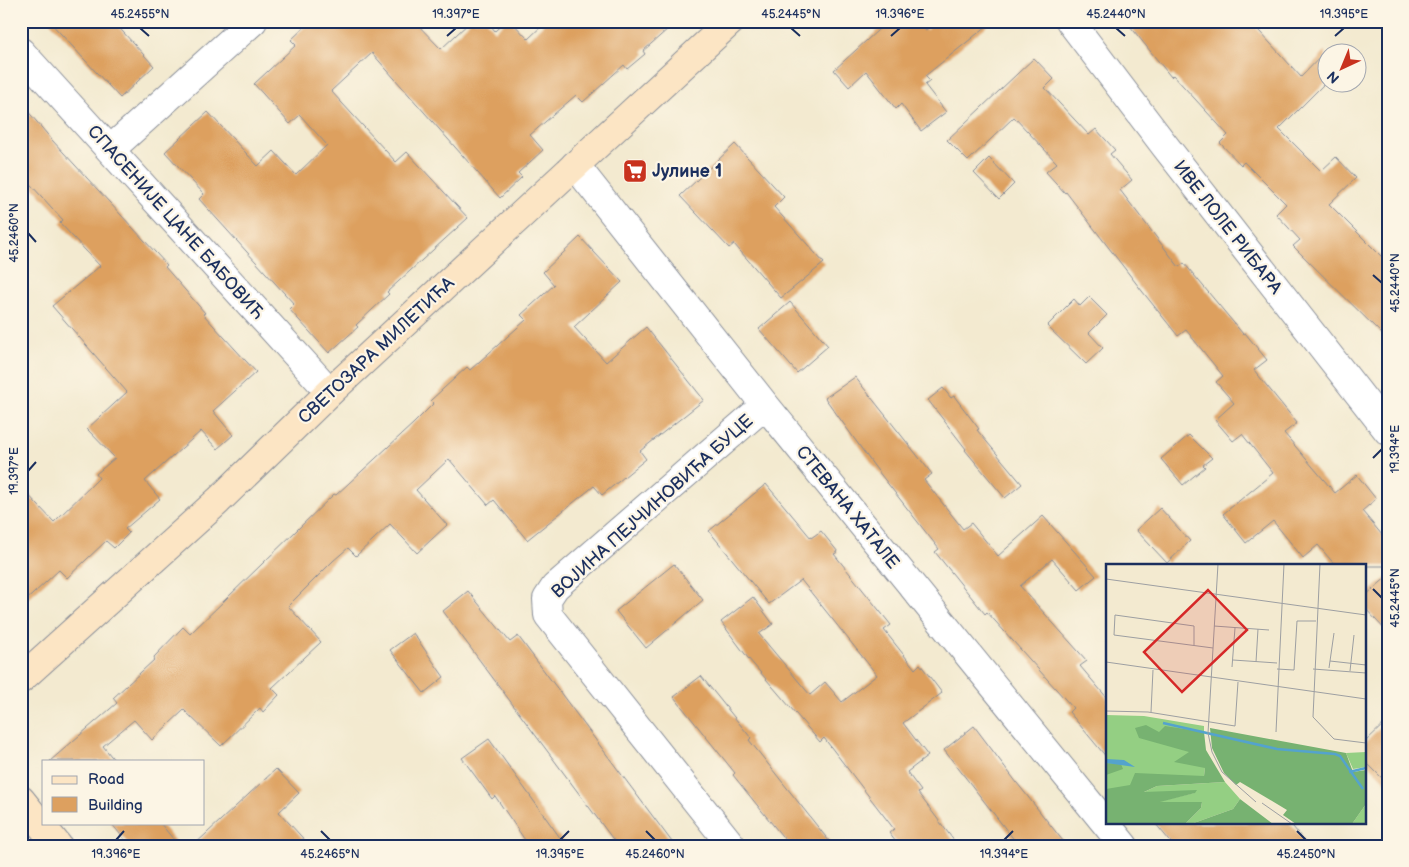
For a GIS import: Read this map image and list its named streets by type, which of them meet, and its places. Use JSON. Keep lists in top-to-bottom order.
{
  "streets": {
    "main road": ["СВЕТОЗАРА МИЛЕТИЋА"],
    "street": [
      "СПАСЕНИЈЕ ЦАНЕ БАБОВИЋ",
      "ИВЕ ЛОЛЕ РИБАРА",
      "ВОЈИНА ПЕЈЧИНОВИЋА БУЦЕ",
      "СТЕВАНА ХАТАЛЕ"
    ]
  },
  "crossings": [
    ["СПАСЕНИЈЕ ЦАНЕ БАБОВИЋ", "СВЕТОЗАРА МИЛЕТИЋА"],
    ["СВЕТОЗАРА МИЛЕТИЋА", "СТЕВАНА ХАТАЛЕ"],
    ["ВОЈИНА ПЕЈЧИНОВИЋА БУЦЕ", "СТЕВАНА ХАТАЛЕ"]
  ],
  "places": {
    "supermarket": ["Јулине 1"]
  },
  "legend": ["Road", "Building"],
  "north": "bottom left",
  "coordinates": [
    "45.2455°N",
    "19.397°E",
    "45.2445°N",
    "19.396°E",
    "45.2440°N",
    "19.395°E",
    "45.2460°N",
    "19.394°E",
    "45.2465°N",
    "45.2450°N"
  ]
}
